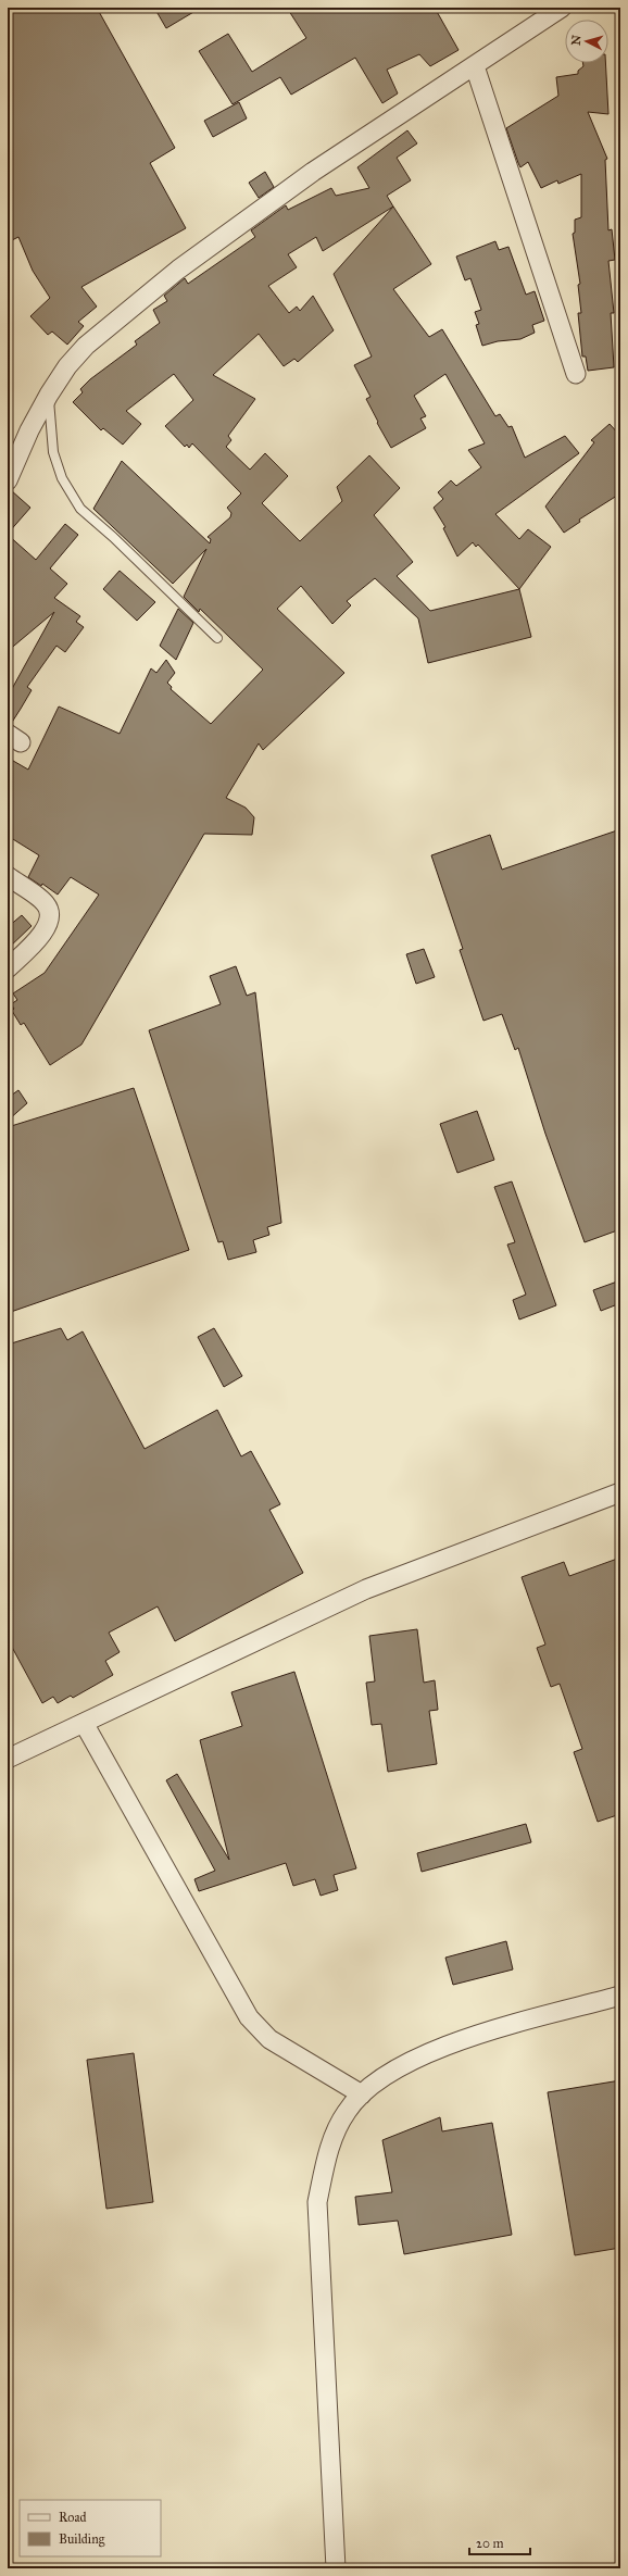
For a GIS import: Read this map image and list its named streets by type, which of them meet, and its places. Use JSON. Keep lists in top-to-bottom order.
{
  "legend": ["Road", "Building"],
  "scale_bar": "20 m",
  "north": "left"
}
